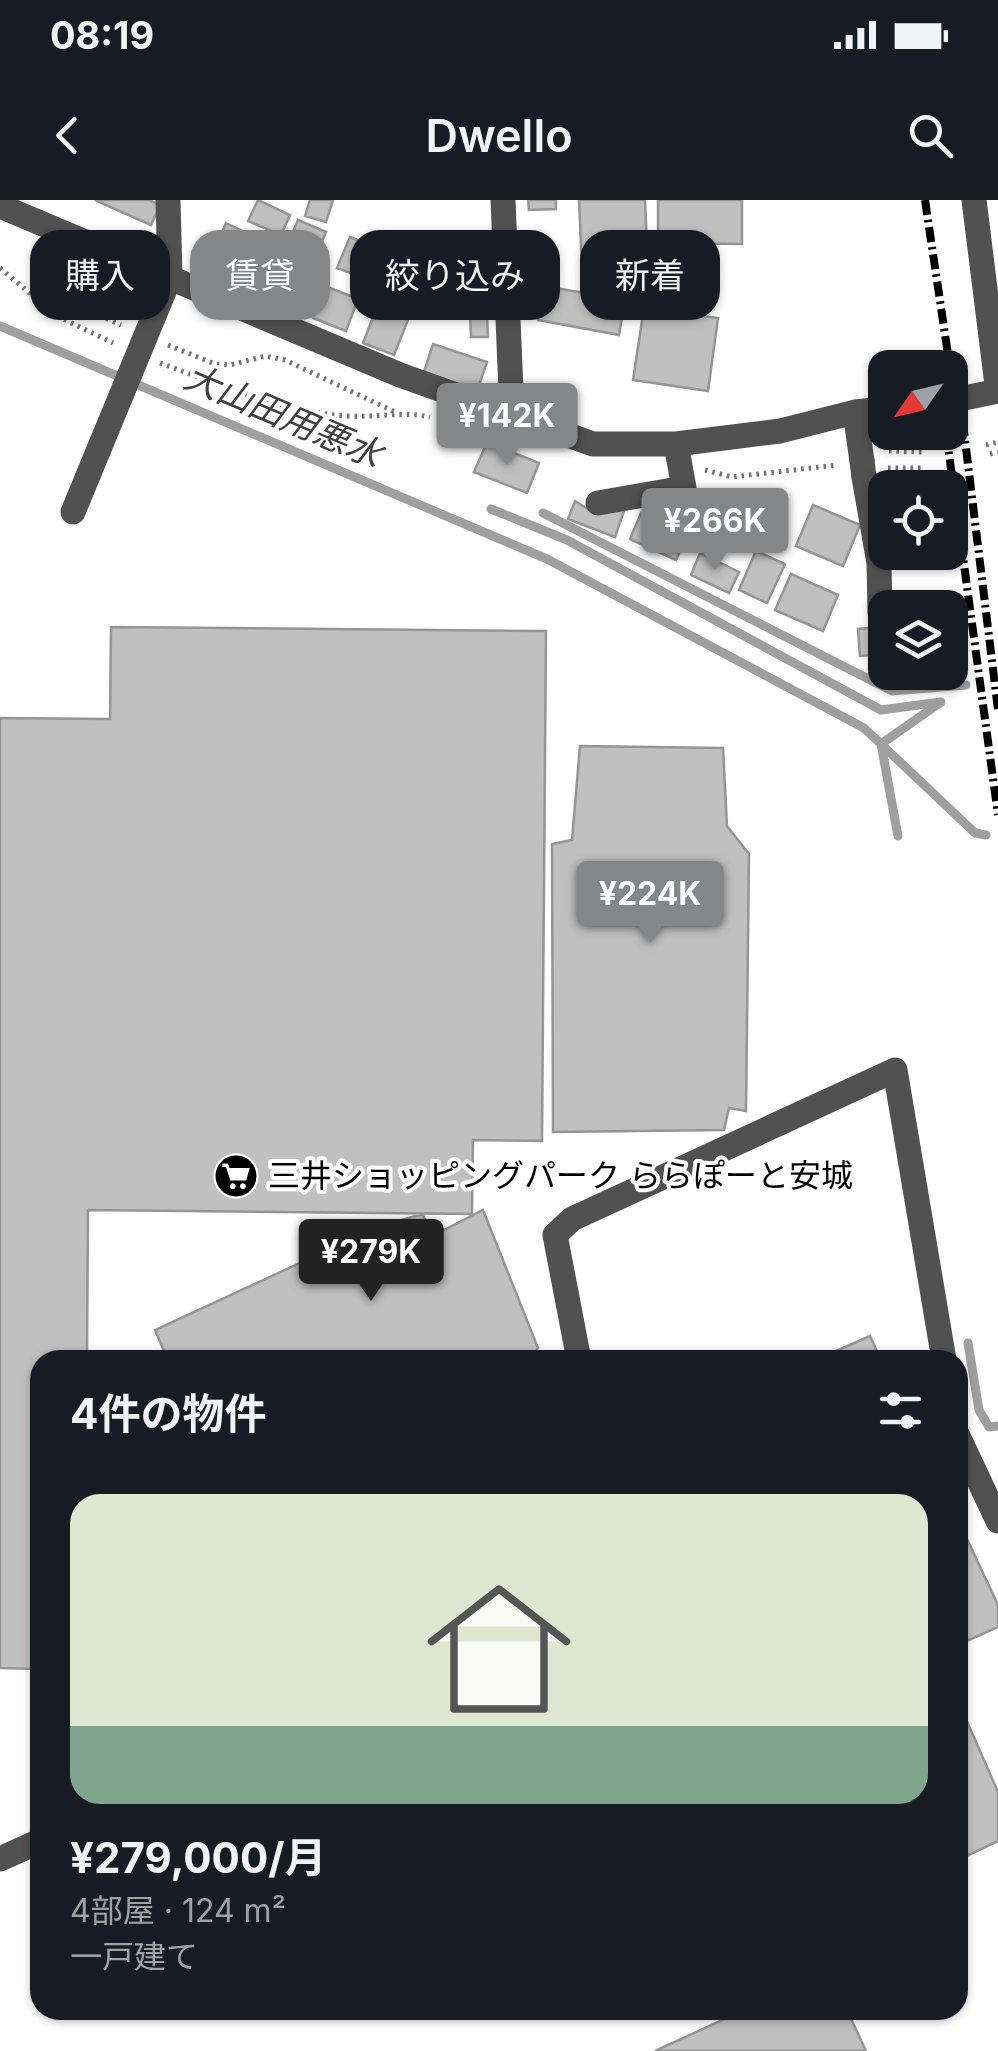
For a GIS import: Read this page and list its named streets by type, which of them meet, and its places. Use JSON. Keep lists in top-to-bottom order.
{
  "water": ["大山田用悪水"],
  "places": {
    "supermarket": ["三井ショッピングパーク ららぽーと安城"]
  },
  "north": "bottom left",
  "page": {
    "status": "08:19",
    "header": "Dwello",
    "chip": [
      "購入",
      "賃貸",
      "絞り込み",
      "新着"
    ],
    "price": [
      "¥142K",
      "¥266K",
      "¥224K",
      "¥279K"
    ],
    "heading": "4件の物件",
    "list": [
      {
        "name": "¥279,000/月",
        "note": "4部屋 · 124 m² · 一戸建て"
      }
    ]
  }
}
